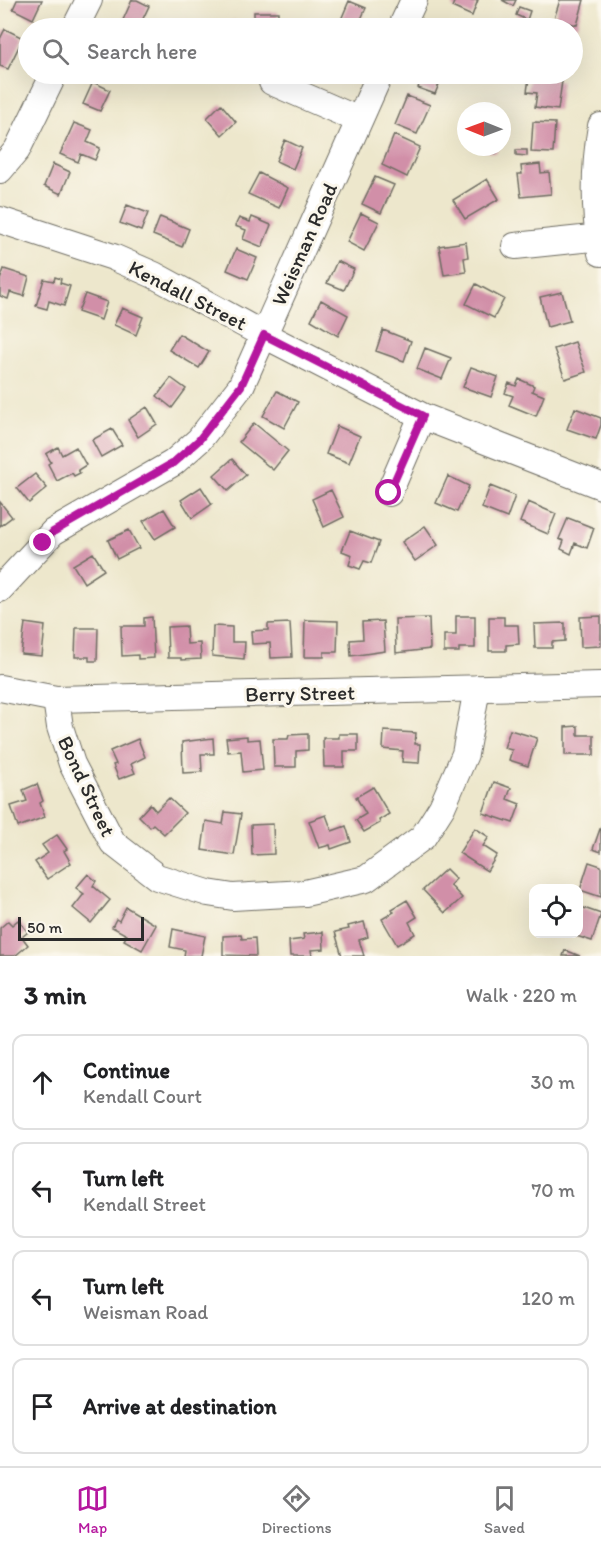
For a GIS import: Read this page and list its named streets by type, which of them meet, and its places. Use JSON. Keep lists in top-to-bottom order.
{
  "streets": {
    "street": [
      "Weisman Road",
      "Kendall Street",
      "Berry Street",
      "Bond Street"
    ]
  },
  "crossings": [
    ["Weisman Road", "Kendall Street"],
    ["Berry Street", "Bond Street"]
  ],
  "scale_bar": "50 m",
  "north": "left",
  "page": {
    "search": "Search here",
    "scale": "50 m",
    "heading": ["3 min", "Walk · 220 m"],
    "list": [
      ["Continue", "Kendall Court", "30 m"],
      ["Turn left", "Kendall Street", "70 m"],
      ["Turn left", "Weisman Road", "120 m"],
      "Arrive at destination"
    ],
    "nav": ["Map", "Directions", "Saved"]
  }
}
